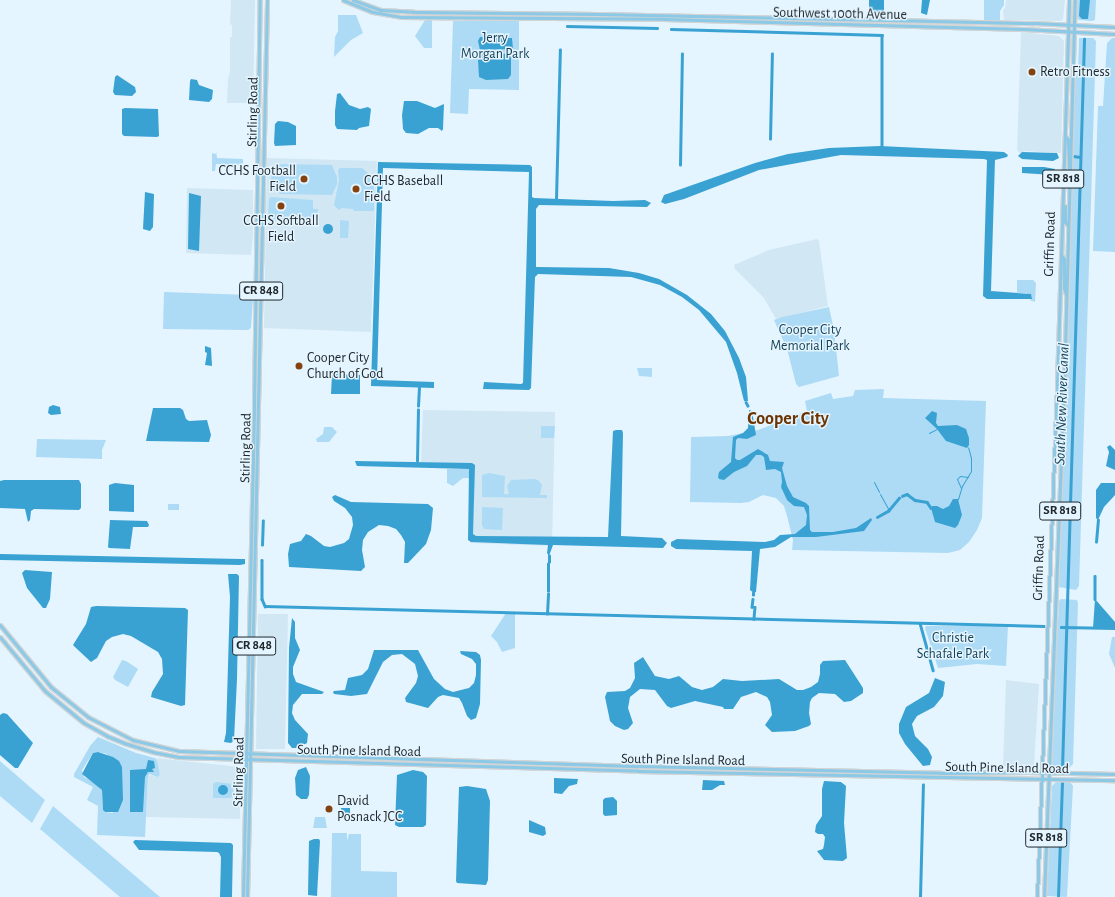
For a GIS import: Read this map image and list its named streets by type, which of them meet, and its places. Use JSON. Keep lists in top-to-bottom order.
{
  "streets": {
    "main road": [
      "Southwest 100th Avenue",
      "Stirling Road",
      "SR 818",
      "Griffin Road",
      "CR 848",
      "South Pine Island Road"
    ]
  },
  "crossings": [
    ["Southwest 100th Avenue", "Griffin Road"],
    ["Stirling Road", "South Pine Island Road"],
    ["Griffin Road", "South Pine Island Road"]
  ],
  "districts": ["Cooper City"],
  "water": ["South New River Canal"],
  "parks": ["Jerry Morgan Park", "Cooper City Memorial Park", "Christie Schafale Park"],
  "places": [
    "Retro Fitness",
    "CCHS Football Field",
    "CCHS Baseball Field",
    "CCHS Softball Field",
    "Cooper City Church of God",
    "David Posnack JCC"
  ]
}
